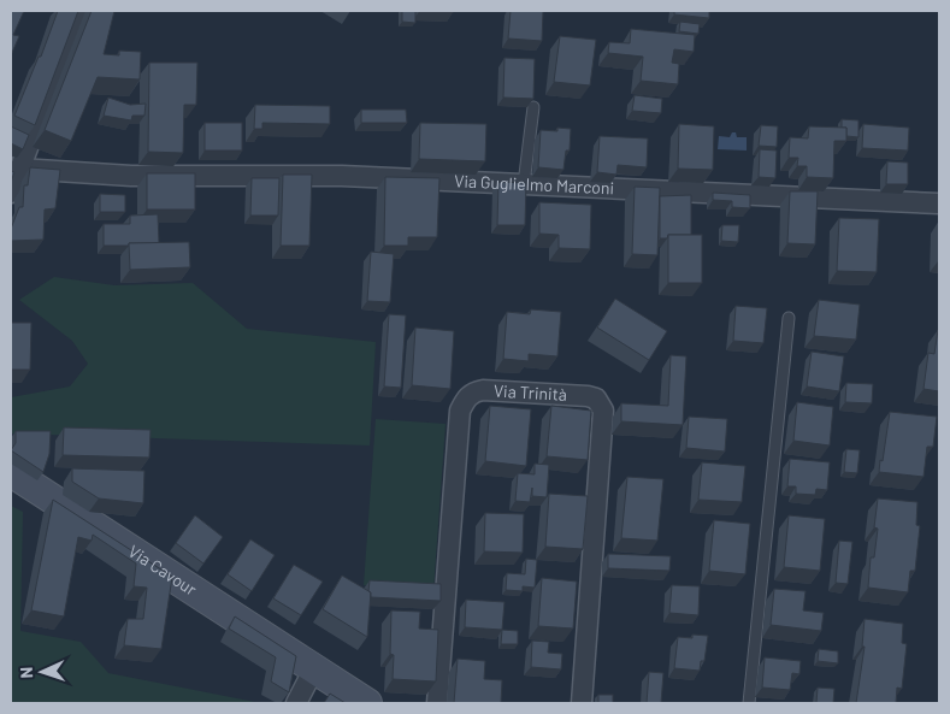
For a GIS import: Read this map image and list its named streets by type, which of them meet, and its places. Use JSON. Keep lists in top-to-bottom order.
{
  "streets": {
    "street": ["Via Guglielmo Marconi", "Via Trinità", "Via Cavour"]
  },
  "north": "left"
}
